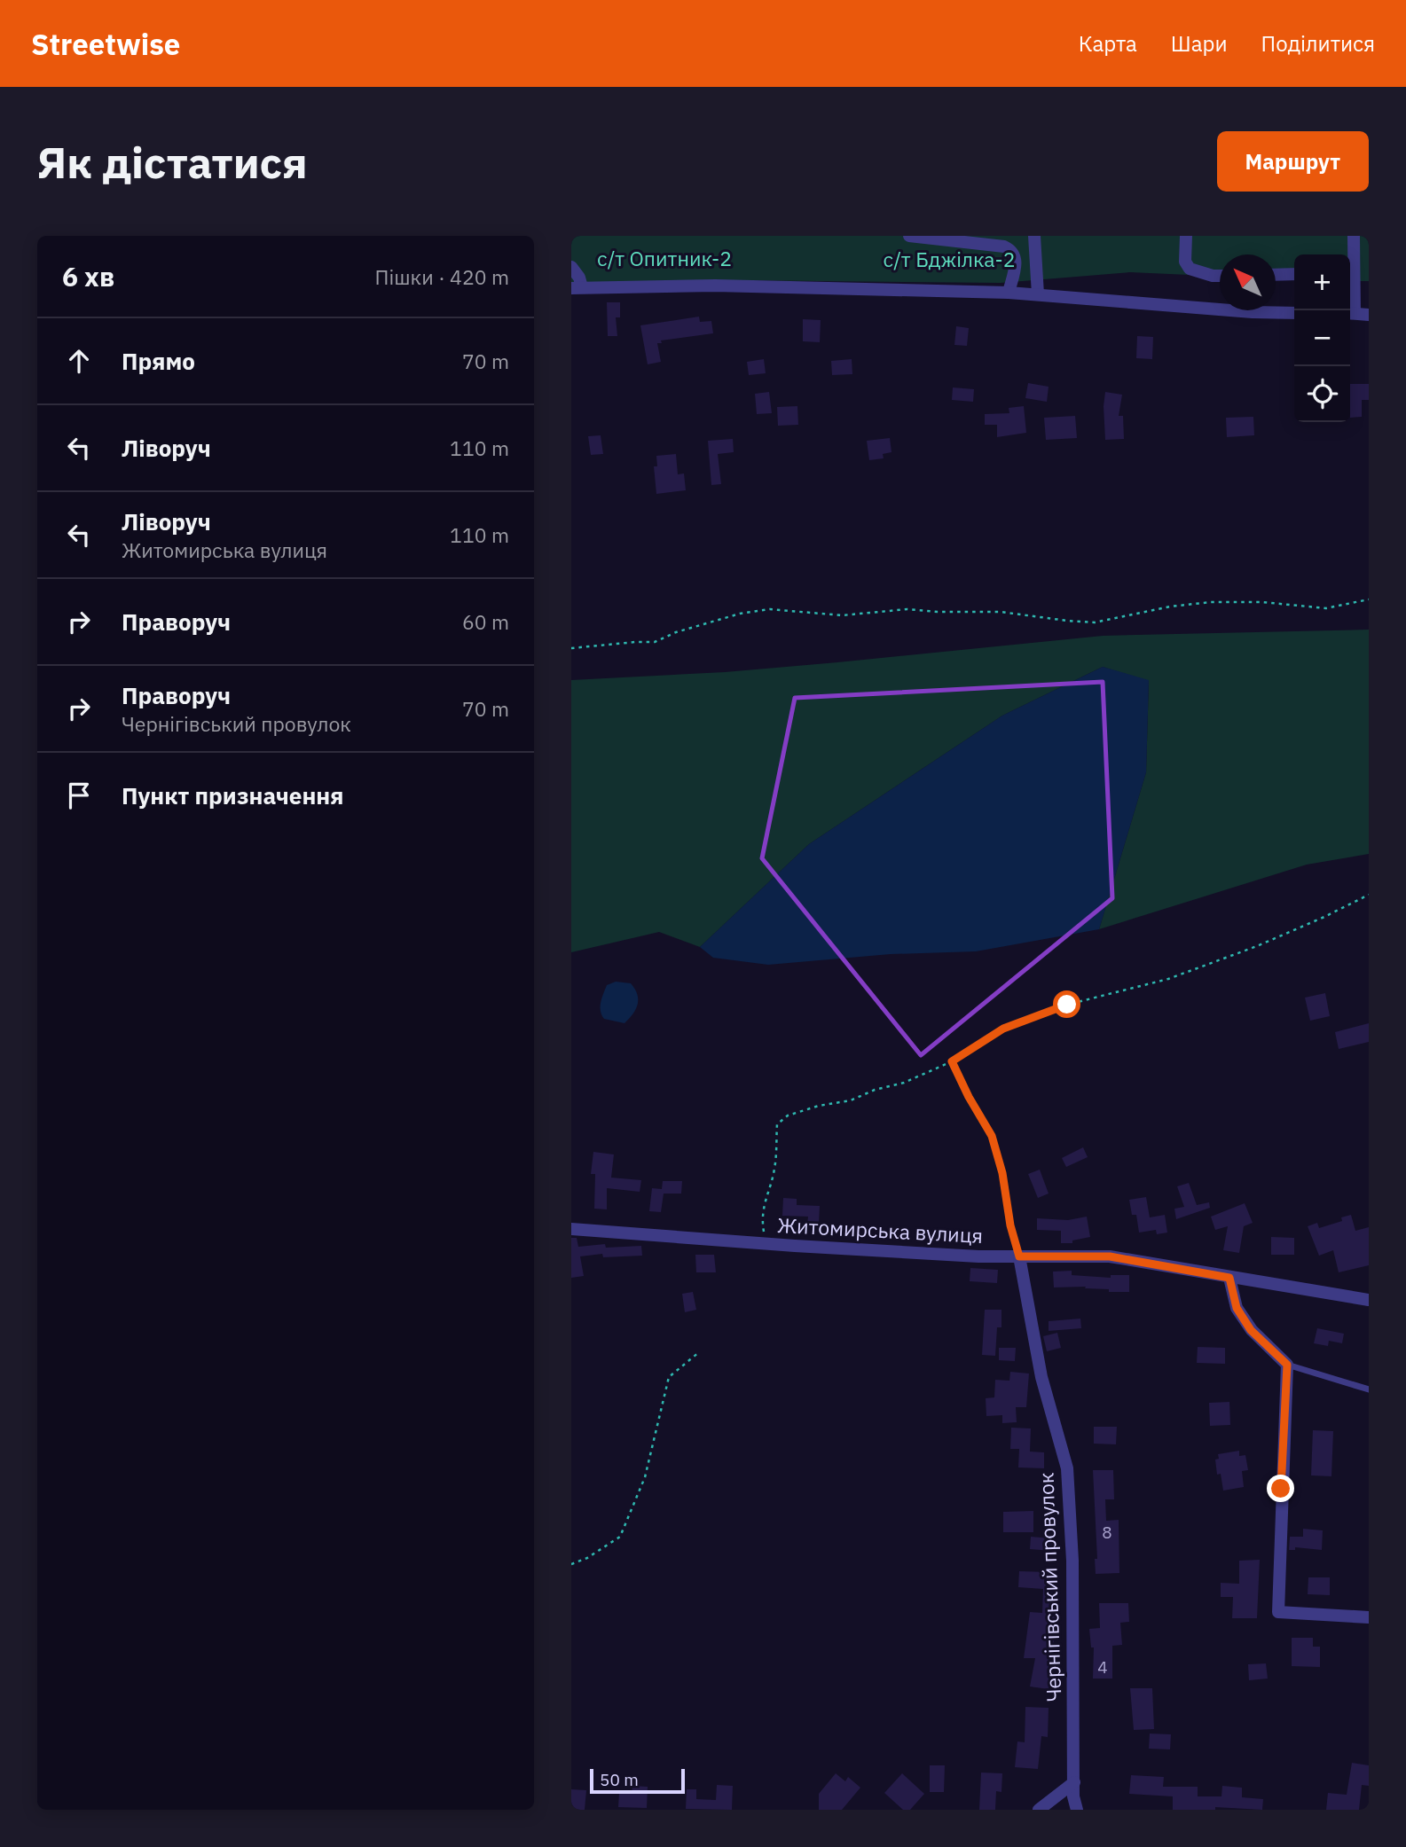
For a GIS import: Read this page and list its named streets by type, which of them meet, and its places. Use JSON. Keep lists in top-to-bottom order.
{
  "streets": {
    "street": ["Житомирська вулиця", "Чернігівський провулок"]
  },
  "crossings": [
    ["Житомирська вулиця", "Чернігівський провулок"]
  ],
  "parks": ["с/т Опитник-2", "с/т Бджілка-2"],
  "house_numbers": ["8", "4"],
  "scale_bar": "50 m",
  "north": "top left",
  "page": {
    "header": "Streetwise",
    "nav": ["Карта", "Шари", "Поділитися"],
    "buttons": "Маршрут",
    "title": "Як дістатися",
    "heading": ["6 хв", "Пішки · 420 m"],
    "map_buttons": ["+", "−"],
    "list": [
      ["Прямо", "70 m"],
      ["Ліворуч", "110 m"],
      ["Ліворуч", "Житомирська вулиця", "110 m"],
      ["Праворуч", "60 m"],
      ["Праворуч", "Чернігівський провулок", "70 m"],
      "Пункт призначення"
    ],
    "scale": "50 m"
  }
}
